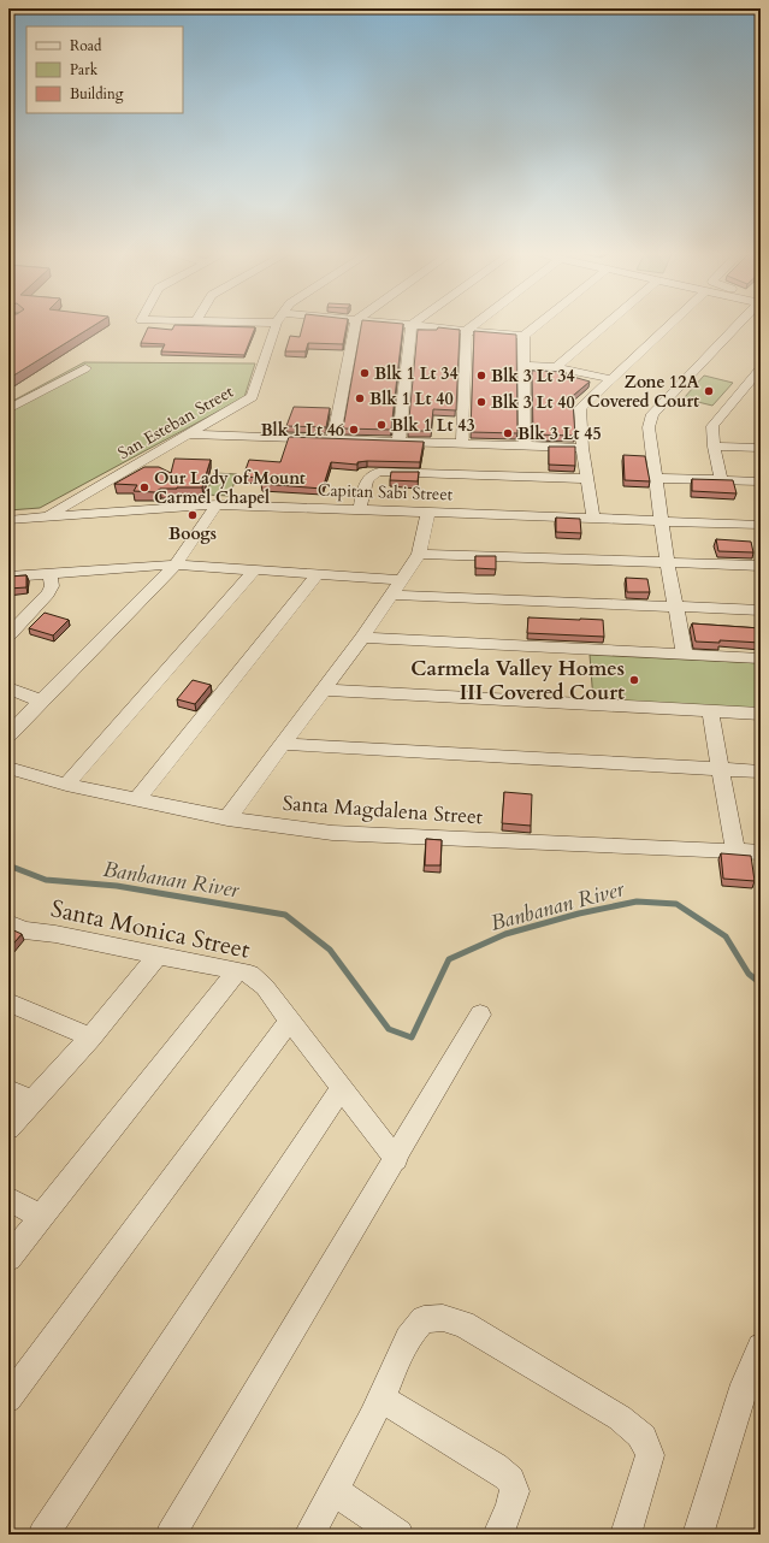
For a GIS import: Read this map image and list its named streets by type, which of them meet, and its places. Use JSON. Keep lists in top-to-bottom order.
{
  "streets": {
    "street": [
      "San Esteban Street",
      "Capitan Sabi Street",
      "Santa Magdalena Street",
      "Santa Monica Street"
    ]
  },
  "crossings": [
    ["San Esteban Street", "Capitan Sabi Street"]
  ],
  "water": ["Banbanan River"],
  "places": [
    "Blk 1 Lt 34",
    "Blk 3 Lt 34",
    "Zone 12A Covered Court",
    "Blk 1 Lt 40",
    "Blk 3 Lt 40",
    "Blk 1 Lt 43",
    "Blk 1 Lt 46",
    "Blk 3 Lt 45",
    "Our Lady of Mount Carmel Chapel",
    "Boogs",
    "Carmela Valley Homes III Covered Court"
  ],
  "legend": ["Road", "Park", "Building"]
}
